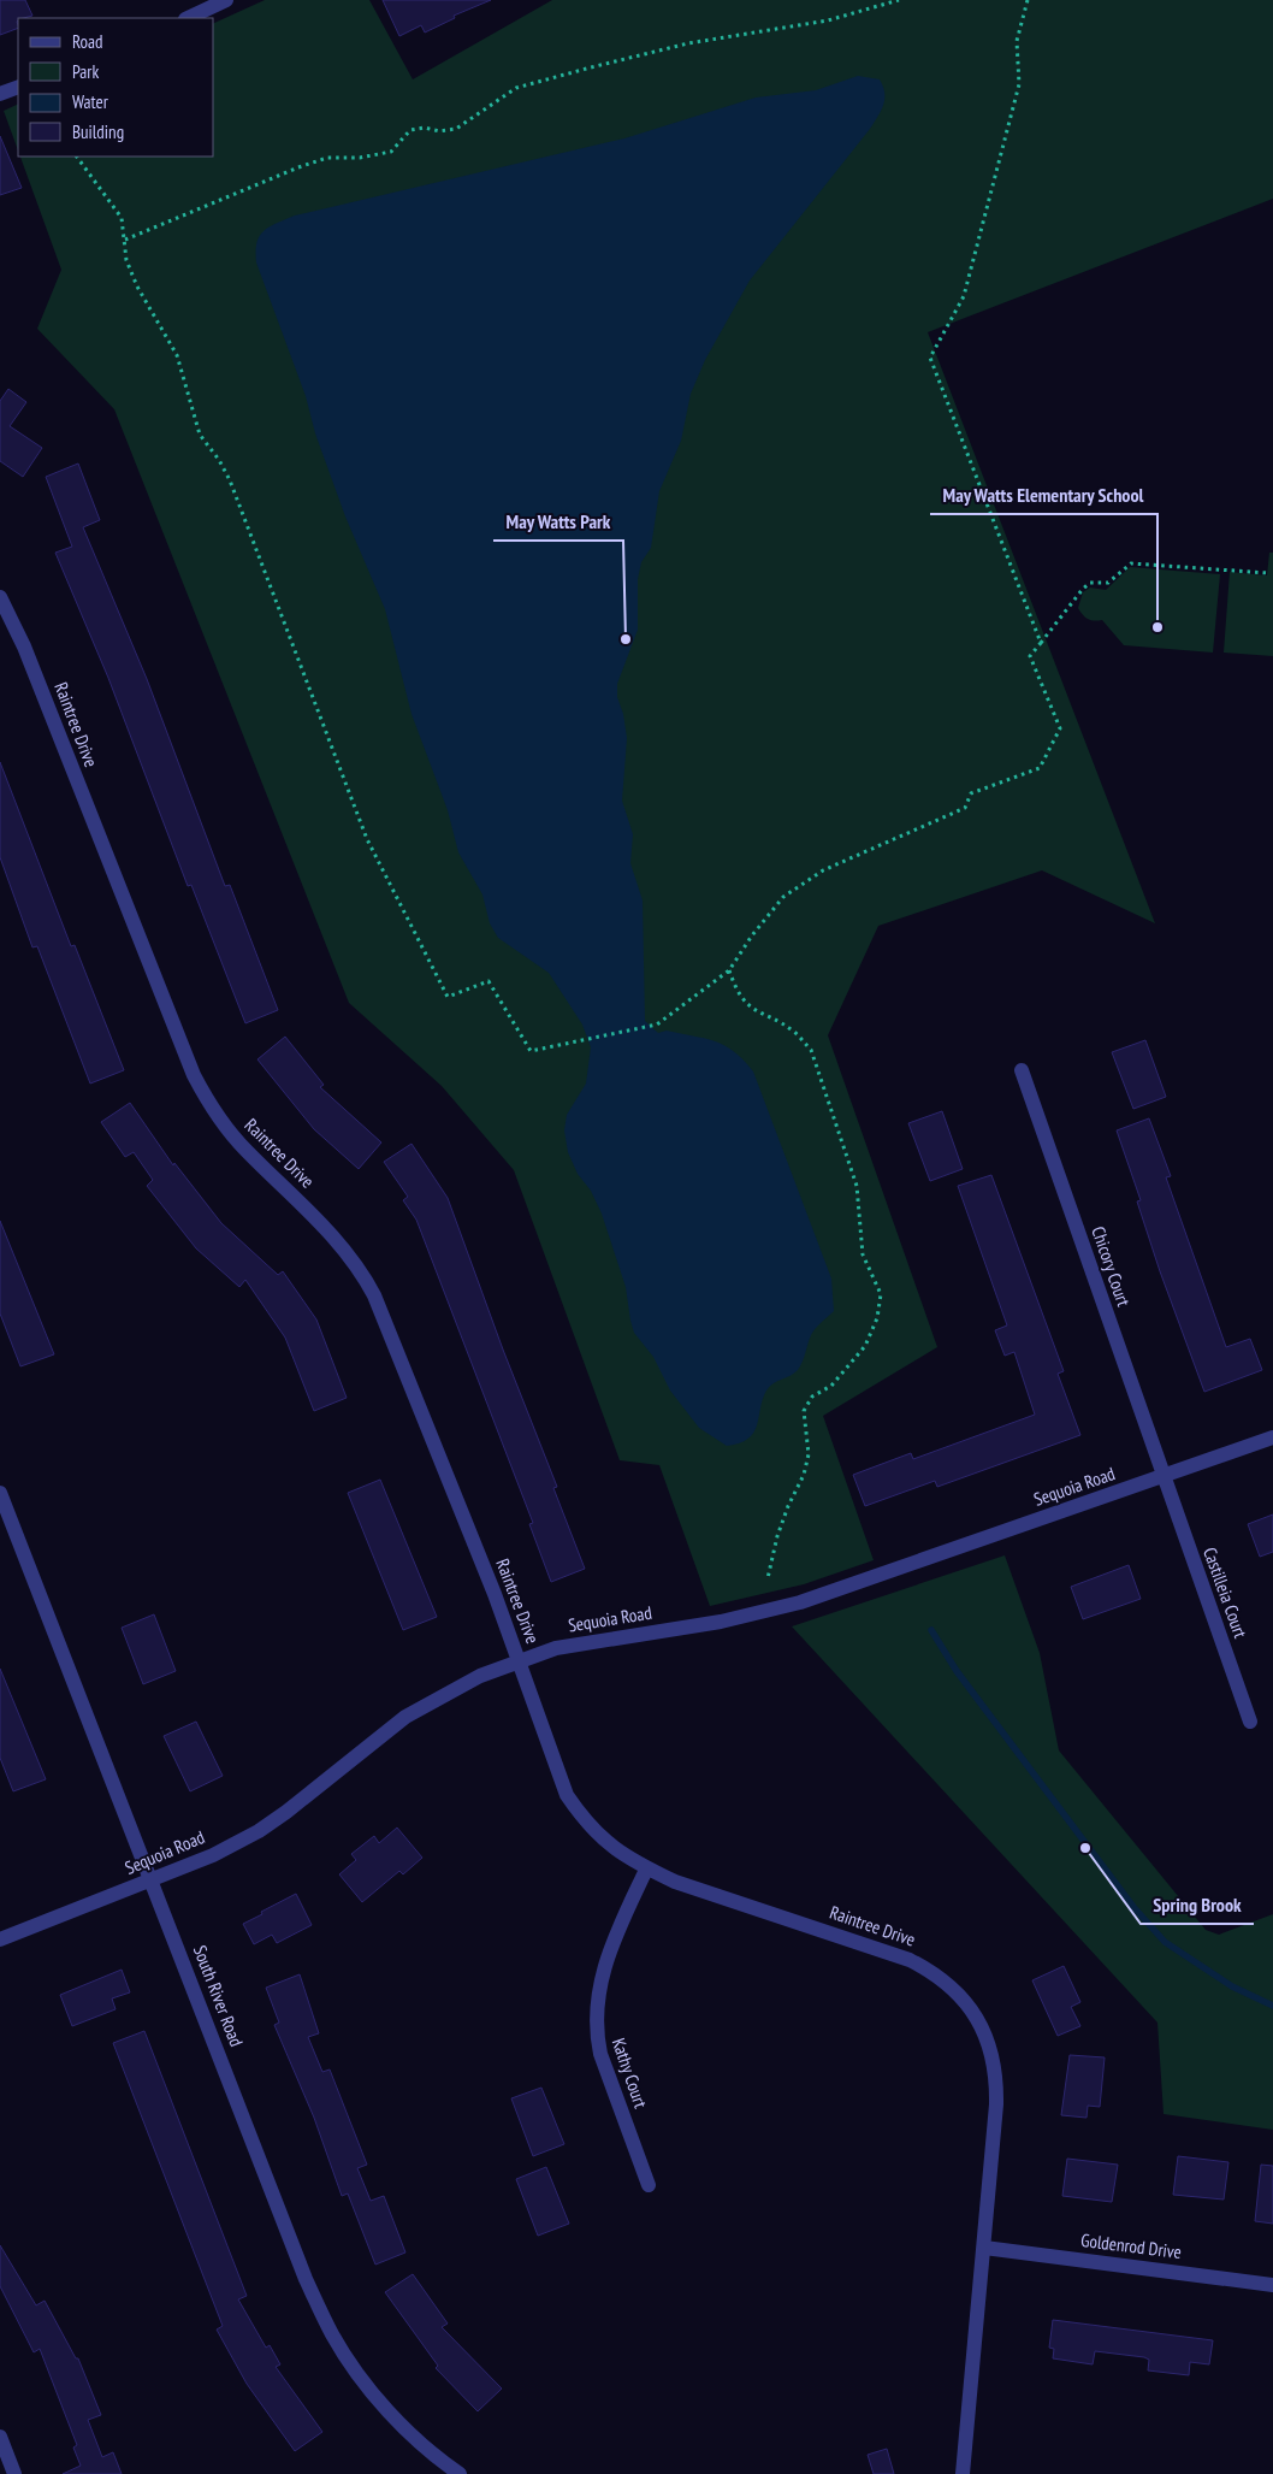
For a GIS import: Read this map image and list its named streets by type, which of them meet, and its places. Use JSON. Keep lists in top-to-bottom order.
{
  "streets": {
    "street": [
      "Raintree Drive",
      "Chicory Court",
      "Sequoia Road",
      "Castilleia Court",
      "South River Road",
      "Kathy Court",
      "Goldenrod Drive"
    ]
  },
  "crossings": [
    ["Raintree Drive", "Sequoia Road"],
    ["Raintree Drive", "Kathy Court"],
    ["Raintree Drive", "Goldenrod Drive"],
    ["Chicory Court", "Sequoia Road"],
    ["Chicory Court", "Castilleia Court"],
    ["Sequoia Road", "Castilleia Court"],
    ["Sequoia Road", "South River Road"]
  ],
  "places": ["May Watts Elementary School", "May Watts Park", "Spring Brook"],
  "legend": [
    "Road",
    "Park",
    "Water",
    "Building"
  ]
}
